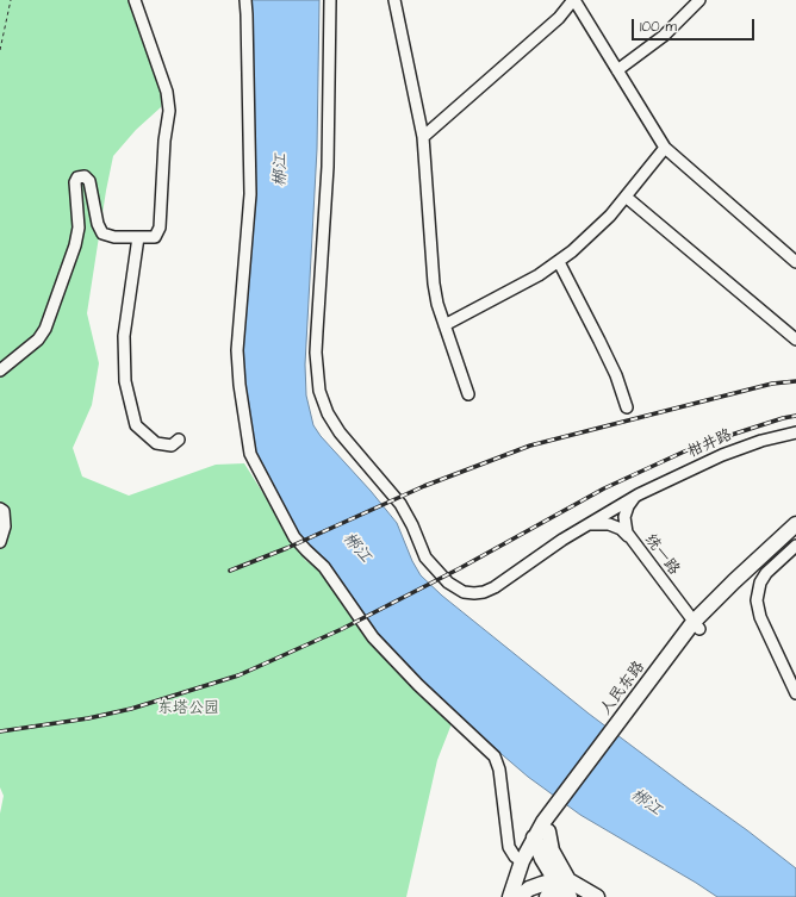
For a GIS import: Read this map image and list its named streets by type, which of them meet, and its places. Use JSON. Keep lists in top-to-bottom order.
{
  "streets": {
    "main road": ["人民东路"],
    "street": ["柑井路", "统一路"]
  },
  "crossings": [
    ["柑井路", "统一路"],
    ["统一路", "人民东路"]
  ],
  "water": ["郴江"],
  "parks": ["东塔公园"],
  "scale_bar": "100 m"
}
